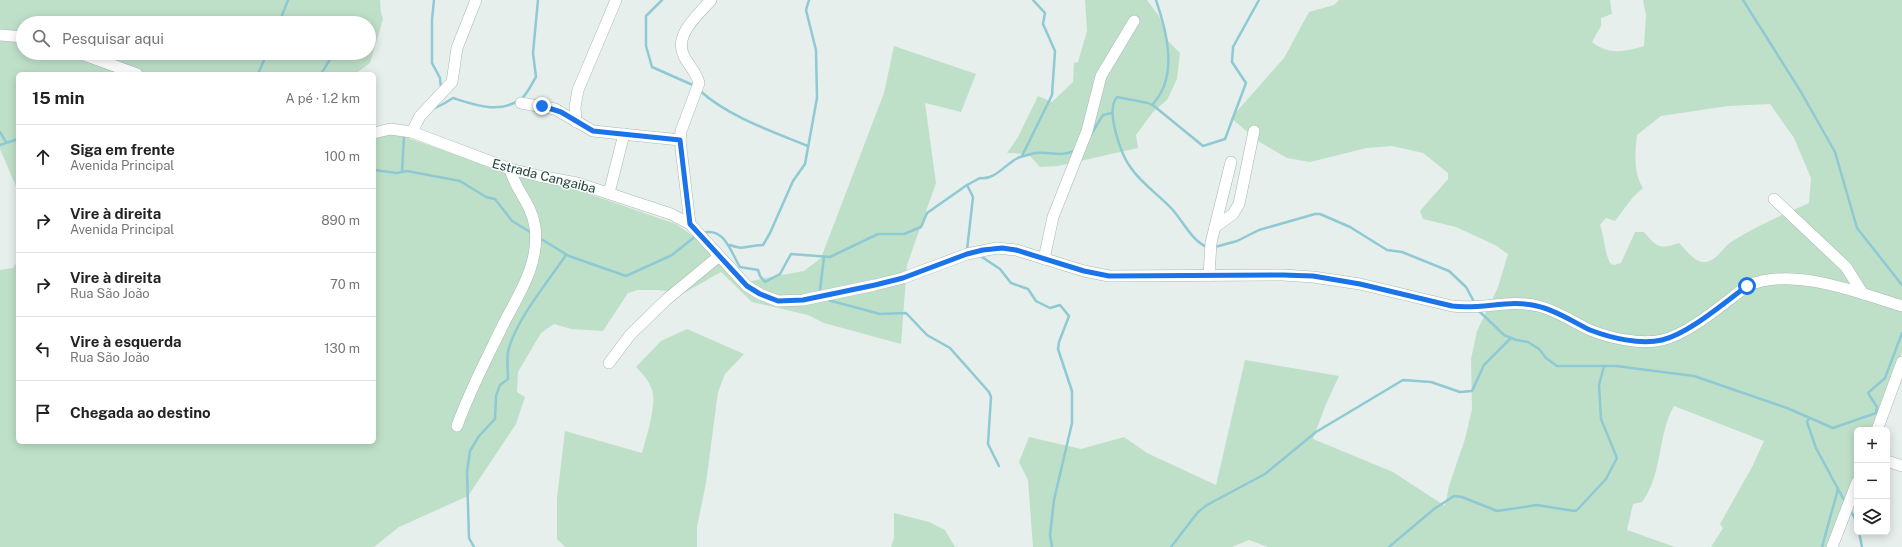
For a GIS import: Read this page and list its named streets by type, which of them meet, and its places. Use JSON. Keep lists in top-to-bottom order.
{
  "streets": {
    "street": ["Estrada Cangaiba"]
  },
  "page": {
    "search": "Pesquisar aqui",
    "heading": ["15 min", "A pé · 1.2 km"],
    "list": [
      ["Siga em frente", "Avenida Principal", "100 m"],
      ["Vire à direita", "Avenida Principal", "890 m"],
      ["Vire à direita", "Rua São João", "70 m"],
      ["Vire à esquerda", "Rua São João", "130 m"],
      "Chegada ao destino"
    ],
    "map_buttons": ["+", "−"]
  }
}
